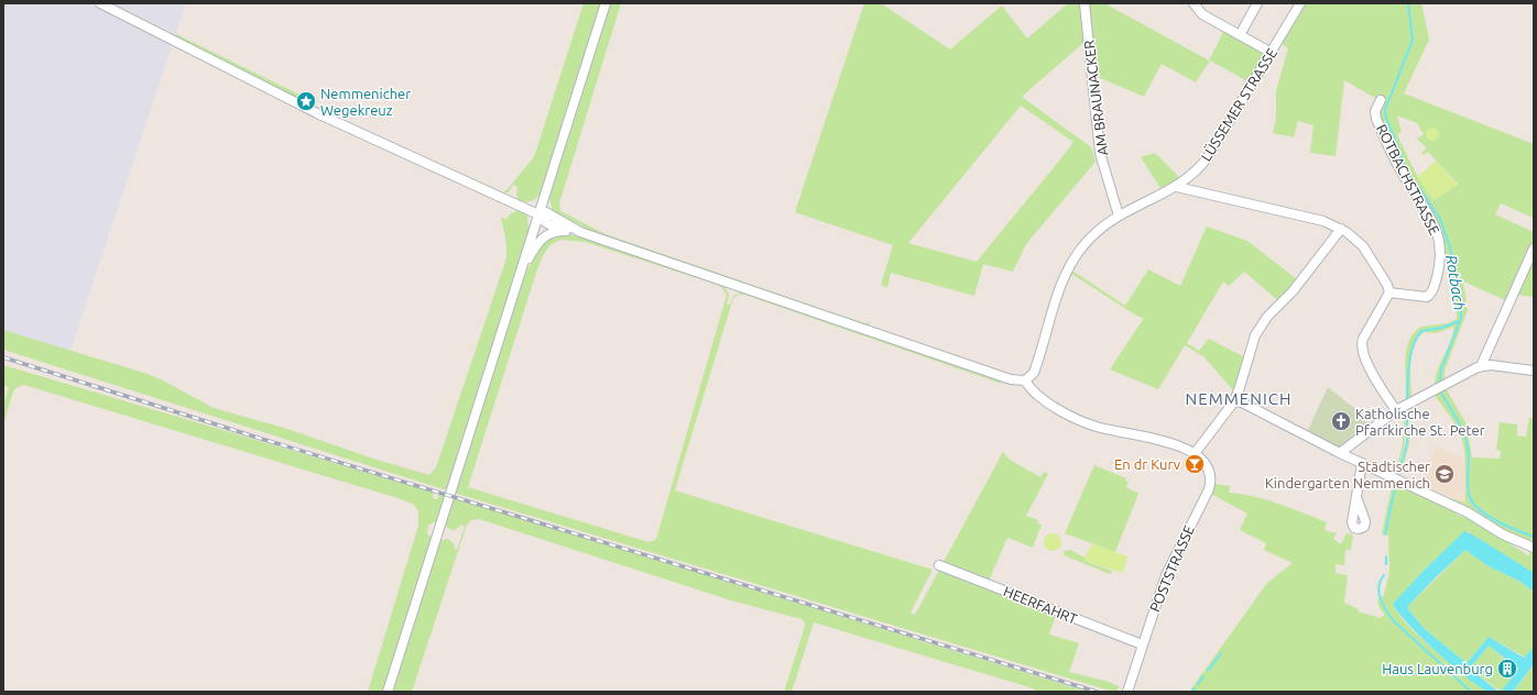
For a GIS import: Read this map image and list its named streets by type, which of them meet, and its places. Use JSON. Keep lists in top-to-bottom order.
{
  "streets": {
    "street": [
      "AM BRAUNACKER",
      "LÜSSEMER STRASSE",
      "ROTBACHSTRASSE",
      "POSTSTRASSE",
      "HEERFAHRT"
    ]
  },
  "crossings": [
    ["AM BRAUNACKER", "LÜSSEMER STRASSE"],
    ["POSTSTRASSE", "HEERFAHRT"]
  ],
  "districts": ["NEMMENICH"],
  "water": ["Rotbach"],
  "places": {
    "place": ["Nemmenicher Wegekreuz"],
    "church": ["Katholische Pfarrkirche St. Peter"],
    "bar": ["En dr Kurv"],
    "school or university": ["Städtischer Kindergarten Nemmenich"],
    "building": ["Haus Lauvenburg"]
  }
}
